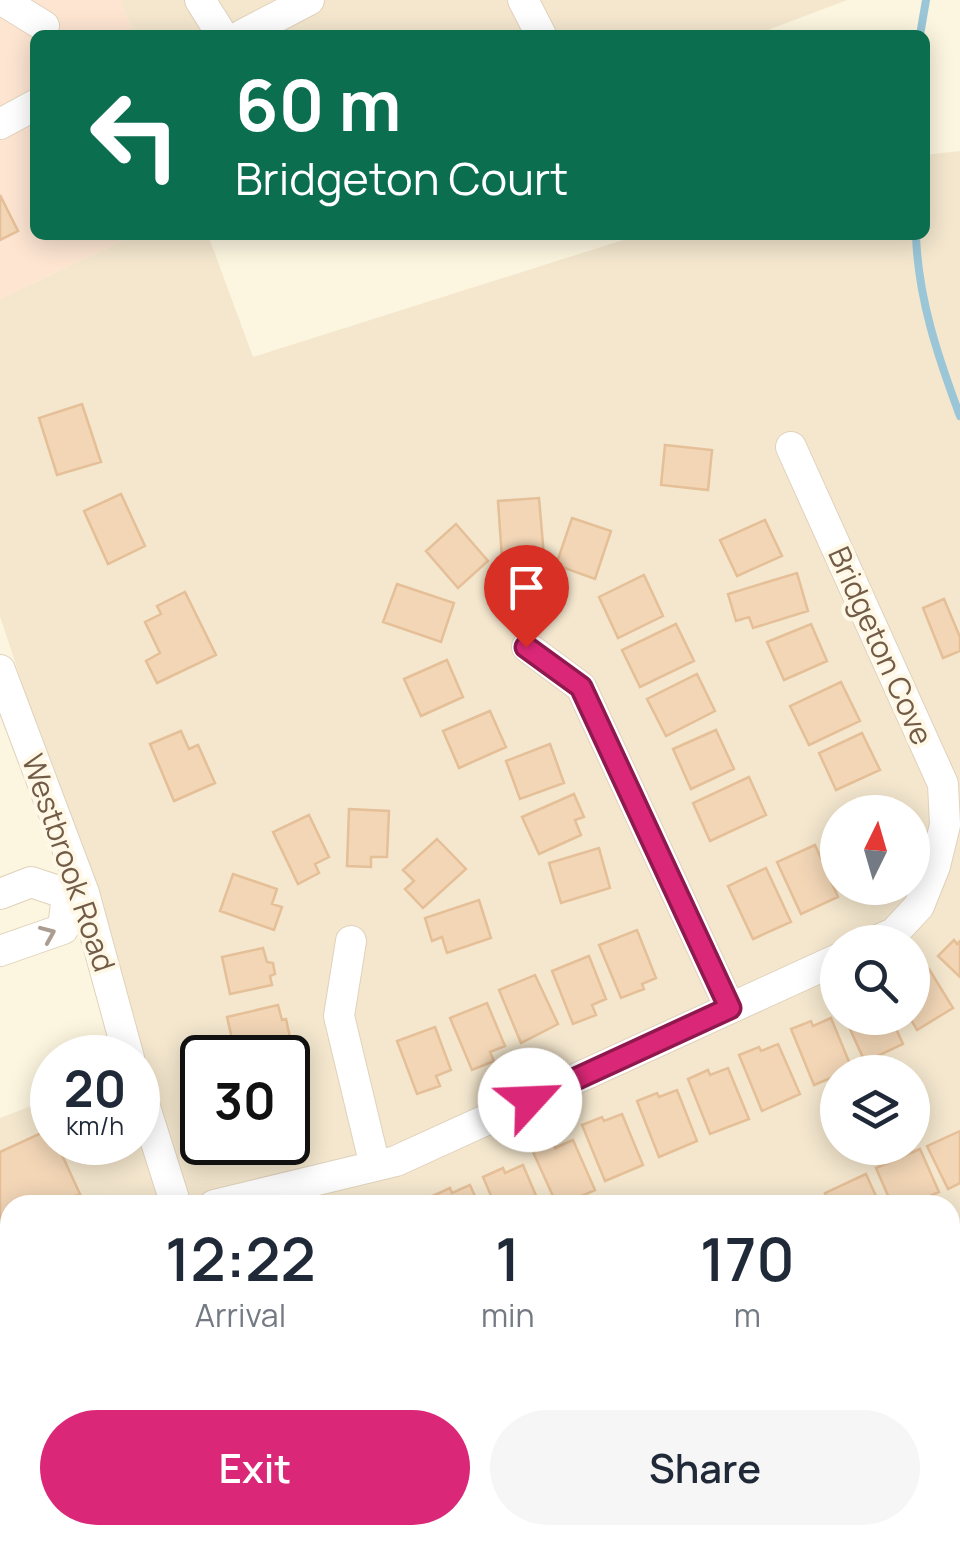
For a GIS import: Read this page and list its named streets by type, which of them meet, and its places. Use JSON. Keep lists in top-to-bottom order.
{
  "streets": {
    "street": ["Bridgeton Cove", "Westbrook Road"]
  },
  "north": "top",
  "page": {
    "turn": ["60 m", "Bridgeton Court"],
    "speed": "20 km/h",
    "limit": "30",
    "eta": [
      "12:22",
      "Arrival",
      "1",
      "min",
      "170",
      "m"
    ],
    "buttons": ["Exit", "Share"]
  }
}
